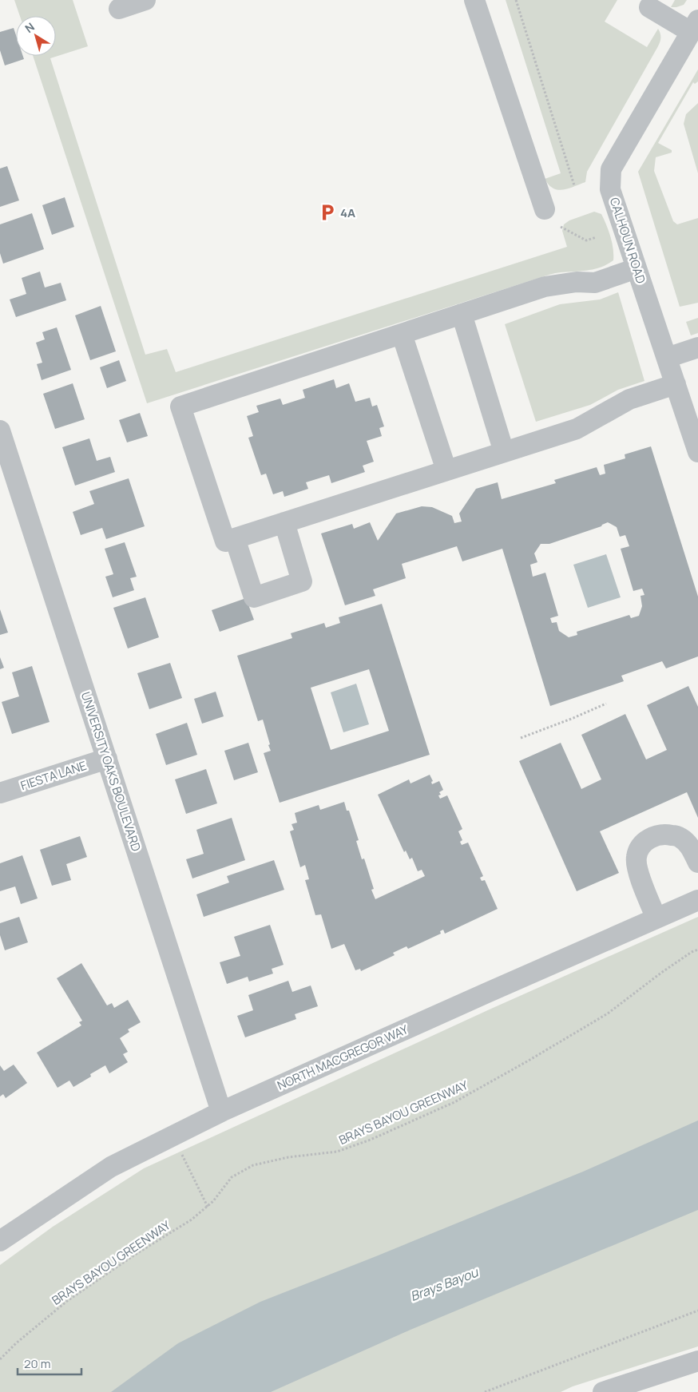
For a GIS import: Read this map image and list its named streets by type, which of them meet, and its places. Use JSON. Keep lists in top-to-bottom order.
{
  "streets": {
    "street": [
      "CALHOUN ROAD",
      "UNIVERSITY OAKS BOULEVARD",
      "FIESTA LANE",
      "NORTH MACGREGOR WAY"
    ],
    "path": ["BRAYS BAYOU GREENWAY"]
  },
  "crossings": [
    ["UNIVERSITY OAKS BOULEVARD", "FIESTA LANE"],
    ["UNIVERSITY OAKS BOULEVARD", "NORTH MACGREGOR WAY"]
  ],
  "water": ["Brays Bayou"],
  "places": {
    "parking": ["4A"]
  },
  "scale_bar": "20 m",
  "north": "top left"
}
